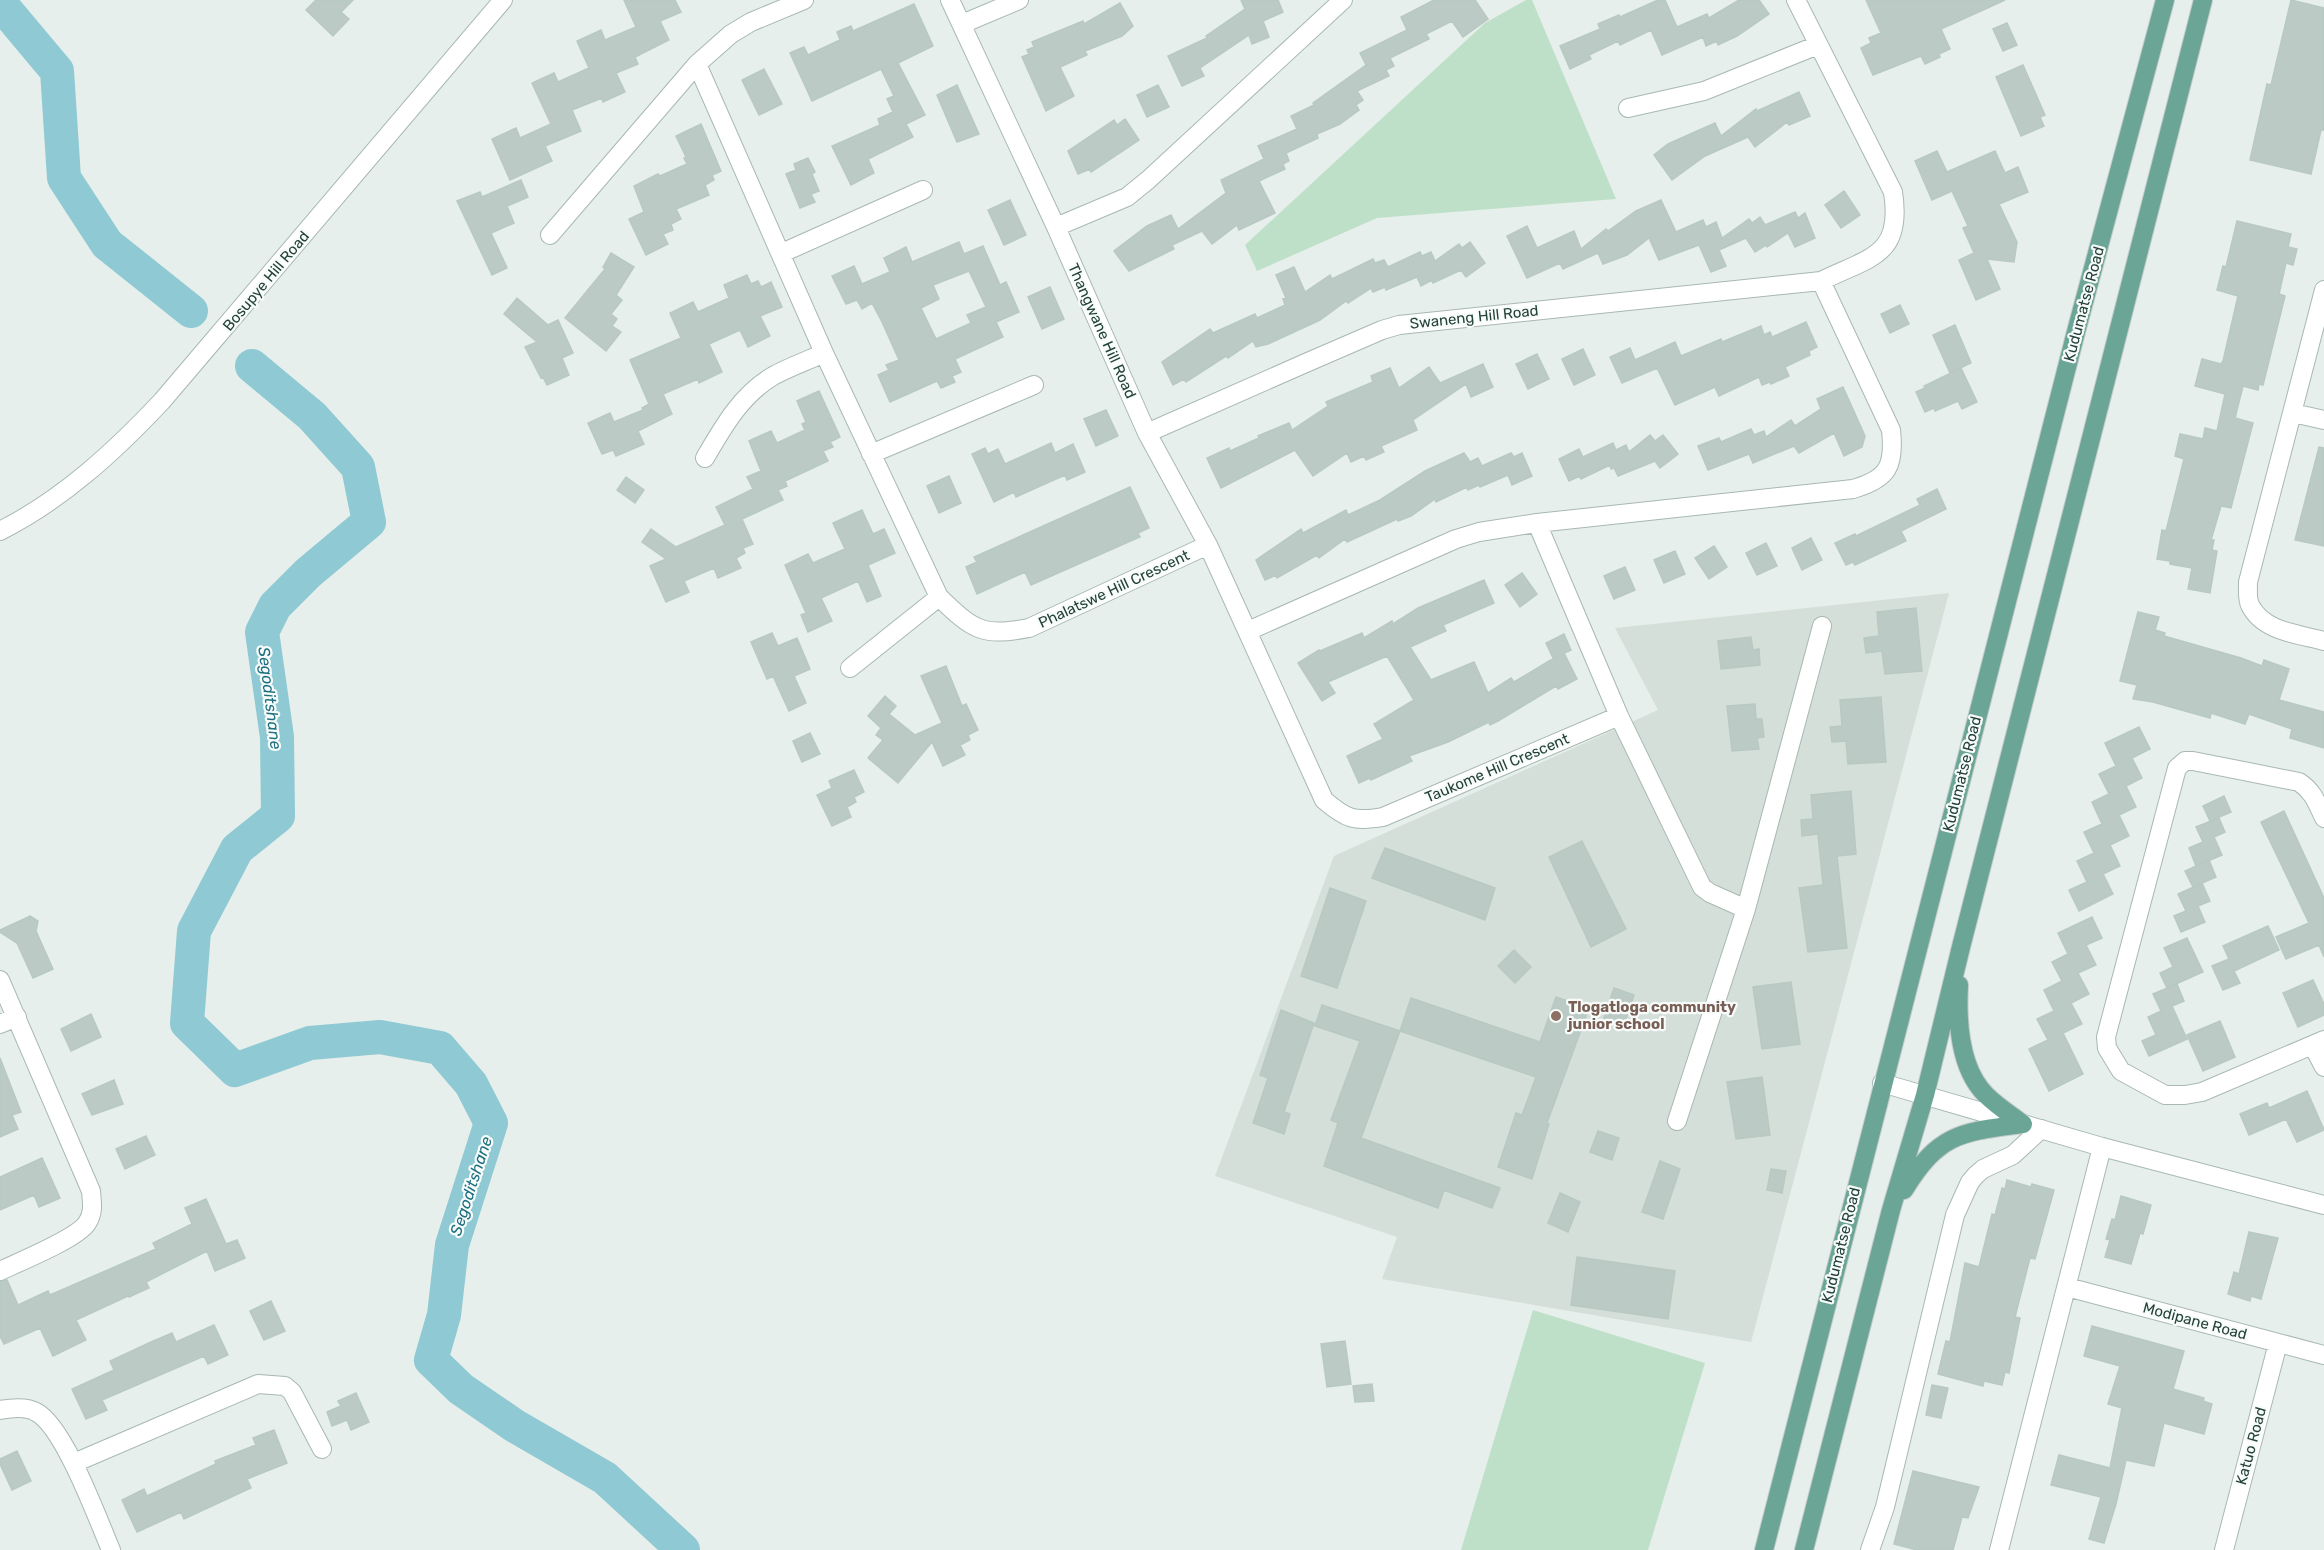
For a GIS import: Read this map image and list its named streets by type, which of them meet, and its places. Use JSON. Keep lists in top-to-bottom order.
{
  "streets": {
    "main road": ["Kudumatse Road"],
    "street": [
      "Bosupye Hill Road",
      "Swaneng Hill Road",
      "Thangwane Hill Road",
      "Phalatswe Hill Crescent",
      "Taukome Hill Crescent",
      "Modipane Road",
      "Katuo Road"
    ]
  },
  "crossings": [
    ["Swaneng Hill Road", "Thangwane Hill Road"],
    ["Thangwane Hill Road", "Phalatswe Hill Crescent"],
    ["Thangwane Hill Road", "Taukome Hill Crescent"],
    ["Modipane Road", "Katuo Road"]
  ],
  "water": ["Segoditshane"],
  "places": ["Tlogatloga community junior school"]
}
